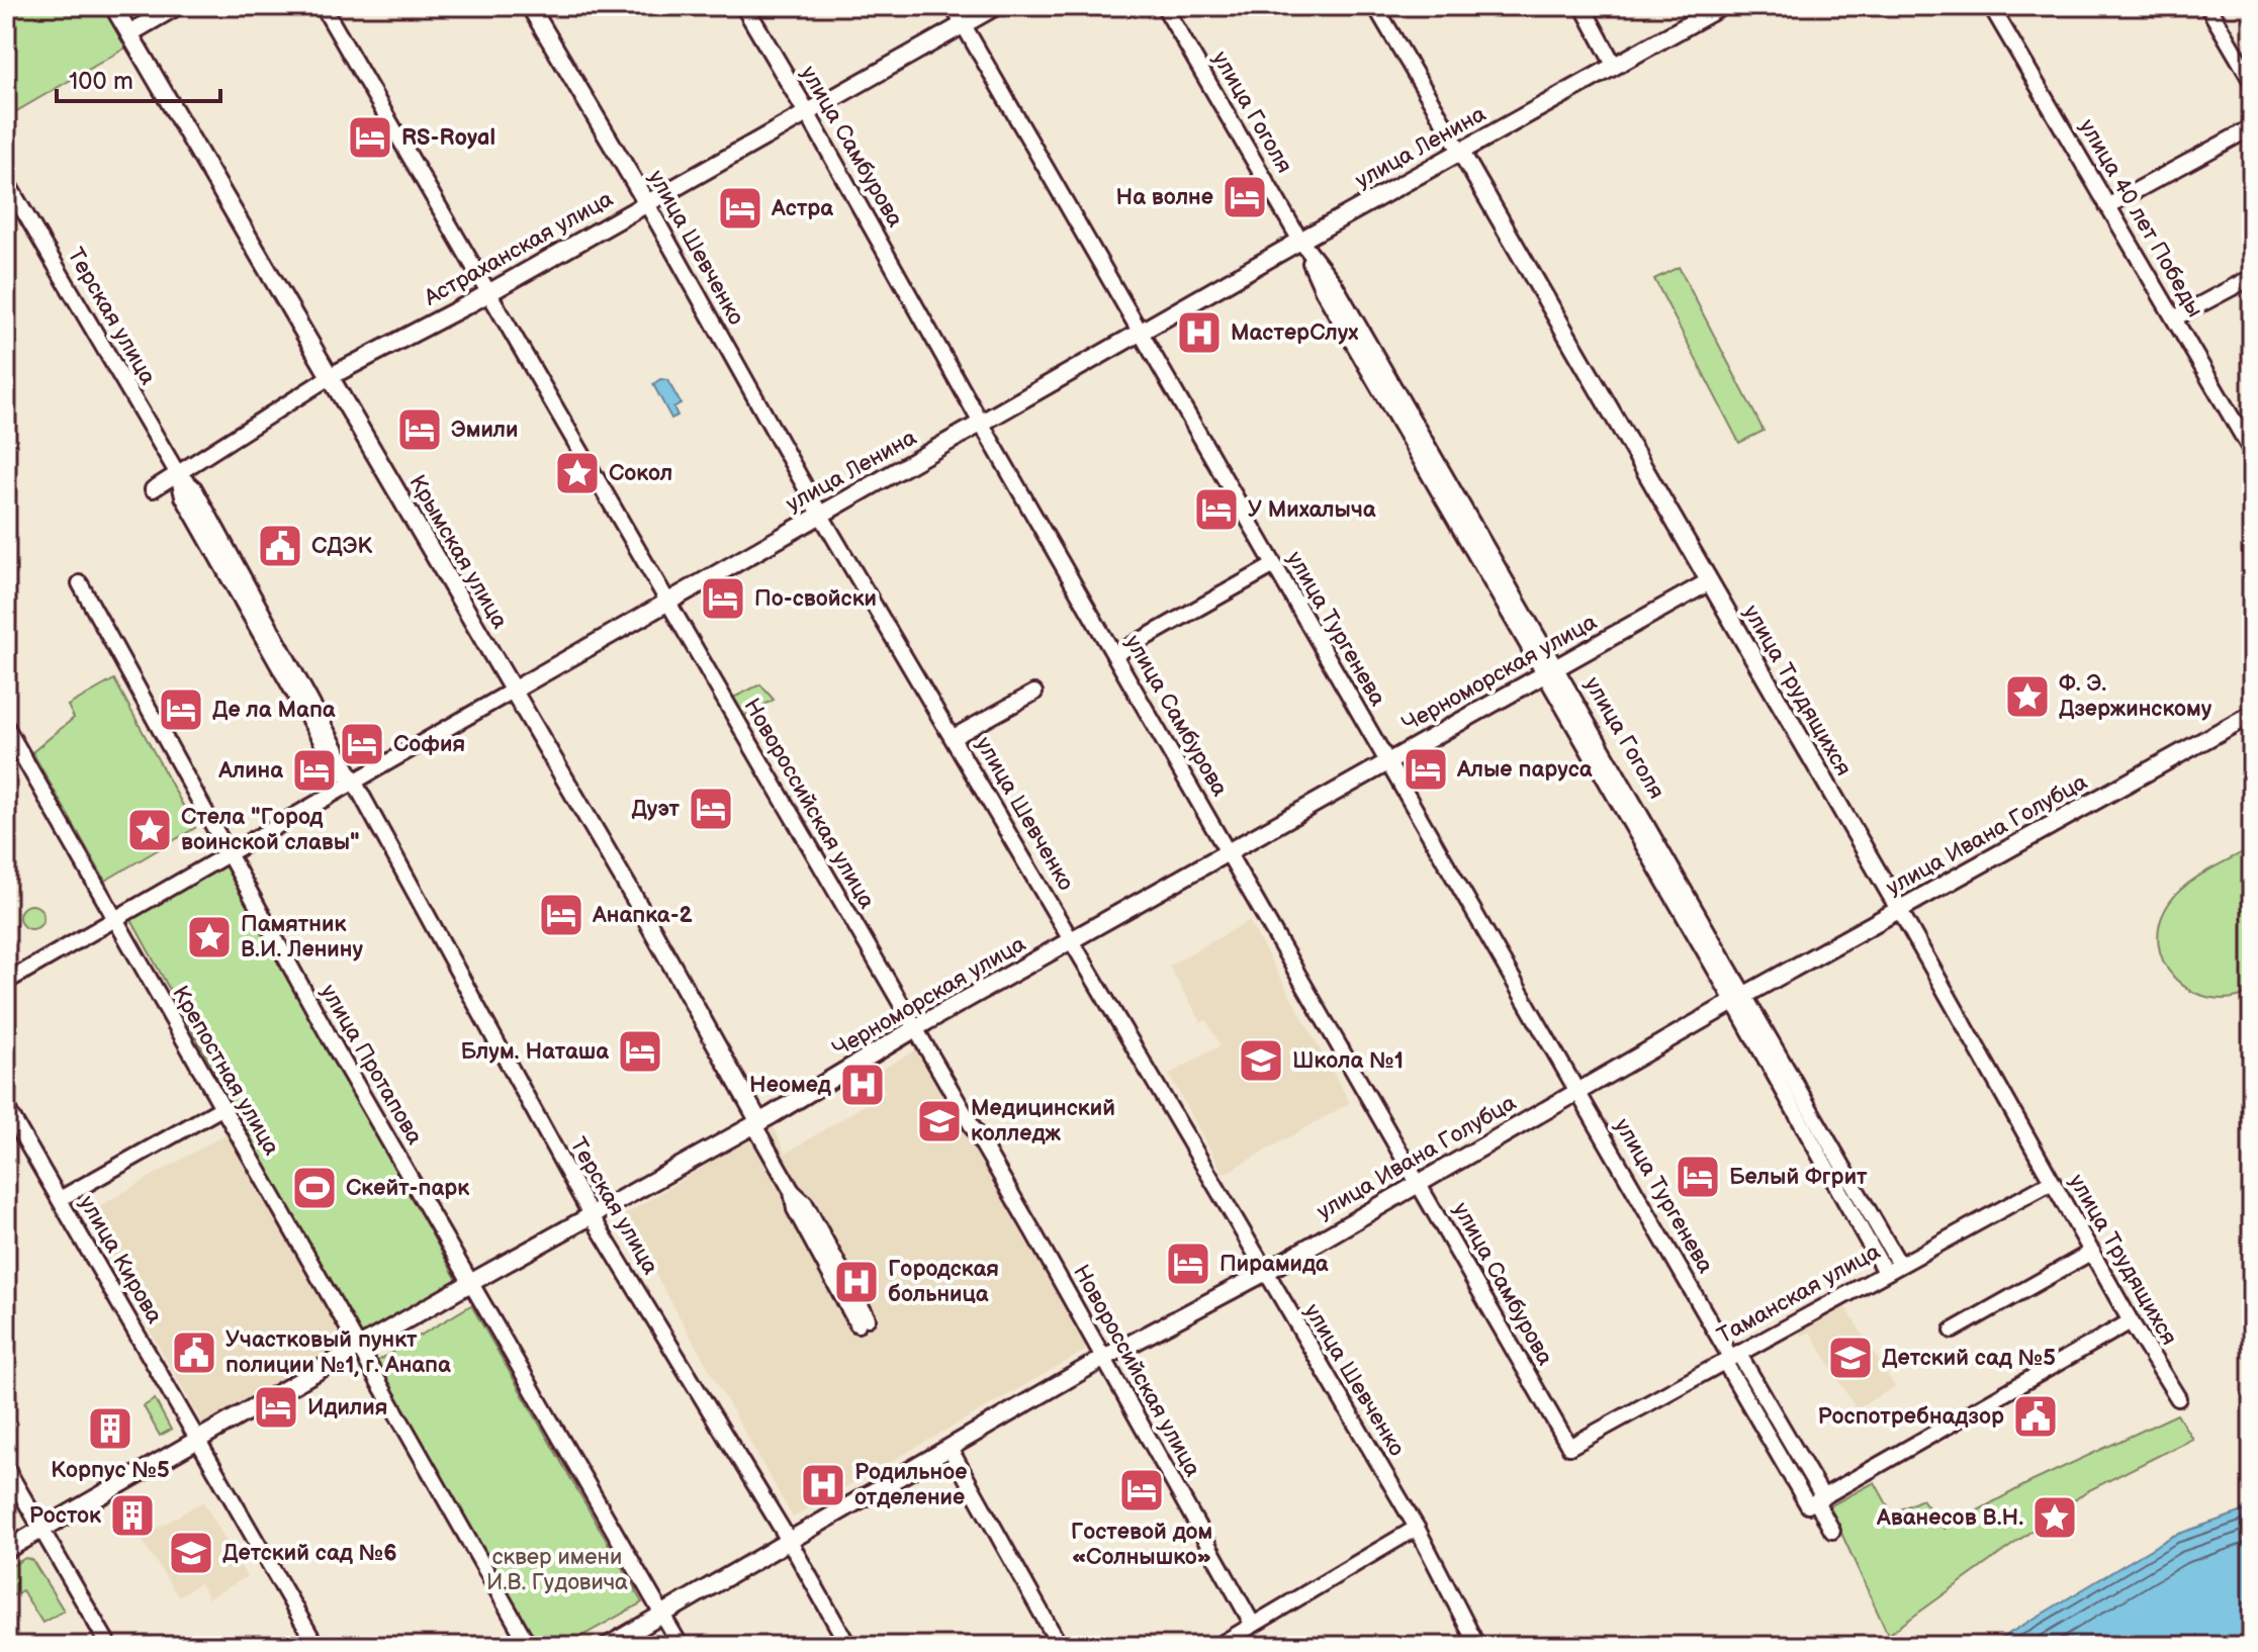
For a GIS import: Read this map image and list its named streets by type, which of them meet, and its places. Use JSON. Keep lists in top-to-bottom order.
{
  "streets": {
    "street": [
      "улица Гоголя",
      "улица Самбурова",
      "улица Ленина",
      "улица 40 лет Победы",
      "улица Шевченко",
      "Астраханская улица",
      "Терская улица",
      "Крымская улица",
      "улица Тургенева",
      "Черноморская улица",
      "улица Трудящихся",
      "Новороссийская улица",
      "улица Ивана Голубца",
      "улица Протапова",
      "Крепостная улица",
      "улица Кирова",
      "Таманская улица"
    ]
  },
  "crossings": [
    ["улица Гоголя", "улица Ленина"],
    ["улица Гоголя", "Черноморская улица"],
    ["улица Гоголя", "улица Ивана Голубца"],
    ["улица Гоголя", "Таманская улица"],
    ["улица Самбурова", "улица Ленина"],
    ["улица Самбурова", "Астраханская улица"],
    ["улица Самбурова", "Черноморская улица"],
    ["улица Самбурова", "улица Ивана Голубца"],
    ["улица Самбурова", "Таманская улица"],
    ["улица Ленина", "улица Шевченко"],
    ["улица Ленина", "Терская улица"],
    ["улица Ленина", "Крымская улица"],
    ["улица Ленина", "улица Тургенева"],
    ["улица Ленина", "улица Трудящихся"],
    ["улица Ленина", "Новороссийская улица"],
    ["улица Ленина", "улица Протапова"],
    ["улица Ленина", "Крепостная улица"],
    ["улица Шевченко", "Астраханская улица"],
    ["улица Шевченко", "Черноморская улица"],
    ["улица Шевченко", "улица Ивана Голубца"],
    ["Астраханская улица", "Терская улица"],
    ["Астраханская улица", "Крымская улица"],
    ["Астраханская улица", "улица Тургенева"],
    ["Астраханская улица", "Новороссийская улица"],
    ["Терская улица", "Черноморская улица"],
    ["Терская улица", "улица Ивана Голубца"],
    ["Крымская улица", "Черноморская улица"],
    ["улица Тургенева", "Черноморская улица"],
    ["улица Тургенева", "улица Ивана Голубца"],
    ["улица Тургенева", "Таманская улица"],
    ["Черноморская улица", "улица Трудящихся"],
    ["Черноморская улица", "Новороссийская улица"],
    ["Черноморская улица", "улица Протапова"],
    ["Черноморская улица", "Крепостная улица"],
    ["Черноморская улица", "улица Кирова"],
    ["улица Трудящихся", "улица Ивана Голубца"],
    ["улица Трудящихся", "Таманская улица"],
    ["Новороссийская улица", "улица Ивана Голубца"],
    ["улица Ивана Голубца", "улица Протапова"]
  ],
  "parks": ["сквер имени И.В. Гудовича"],
  "places": {
    "hotel": [
      "RS-Royal",
      "На волне",
      "Астра",
      "Эмили",
      "У Михалыча",
      "По-свойски",
      "Де ла Мапа",
      "София",
      "Алые паруса",
      "Алина",
      "Дуэт",
      "Анапка-2",
      "Блум. Наташа",
      "Белый Фгрит",
      "Пирамида",
      "Идилия",
      "Гостевой дом «Солнышко»"
    ],
    "hospital": [
      "МастерСлух",
      "Неомед",
      "Городская больница",
      "Родильное отделение"
    ],
    "place": [
      "Сокол",
      "Ф. Э. Дзержинскому",
      "Стела \"Город воинской славы\"",
      "Памятник В.И. Ленину",
      "Аванесов В.Н."
    ],
    "public building": ["СДЭК", "Участковый пункт полиции №1, г. Анапа", "Роспотребнадзор"],
    "school or university": [
      "Школа №1",
      "Медицинский колледж",
      "Детский сад №5",
      "Детский сад №6"
    ],
    "sports": ["Скейт-парк"],
    "building": ["Корпус №5", "Росток"]
  },
  "scale_bar": "100 m"
}
